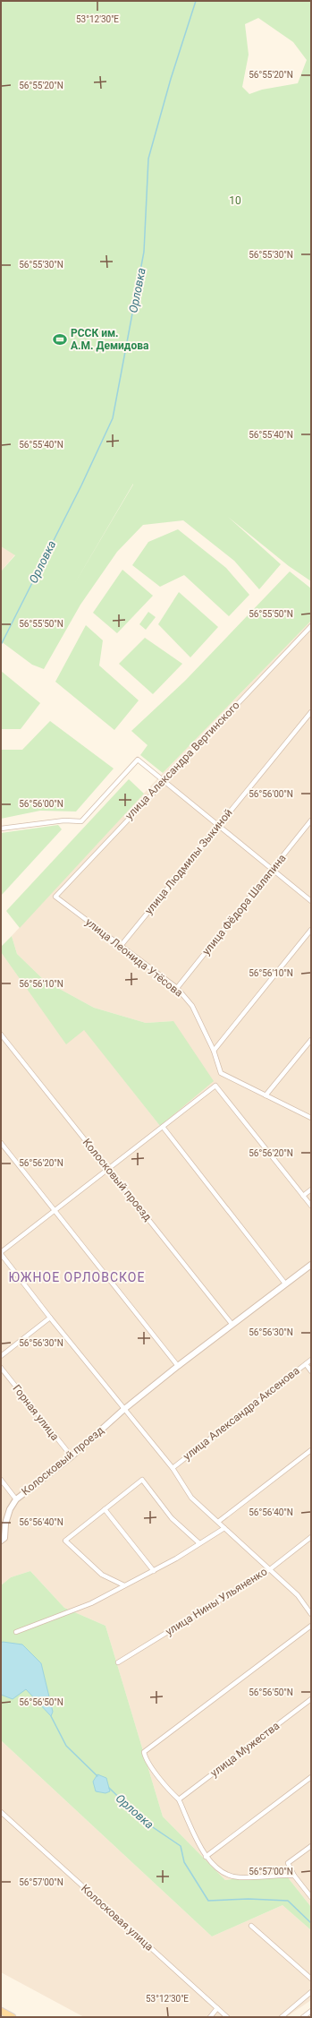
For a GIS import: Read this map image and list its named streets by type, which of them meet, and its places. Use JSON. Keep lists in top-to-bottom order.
{
  "streets": {
    "street": [
      "улица Александра Вертинского",
      "улица Людмилы Зыкиной",
      "улица Фёдора Шаляпина",
      "улица Леонида Утёсова",
      "Колосковый проезд",
      "Горная улица",
      "улица Александра Аксенова",
      "улица Нины Ульяненко",
      "улица Мужества",
      "Колосковая улица"
    ]
  },
  "crossings": [
    ["улица Александра Вертинского", "улица Леонида Утёсова"],
    ["улица Людмилы Зыкиной", "улица Леонида Утёсова"],
    ["улица Фёдора Шаляпина", "улица Леонида Утёсова"],
    ["Колосковый проезд", "Горная улица"]
  ],
  "districts": ["ЮЖНОЕ ОРЛОВСКОЕ"],
  "water": ["Орловка"],
  "parks": ["10"],
  "places": {
    "sports": ["РССК им. А.М. Демидова"]
  },
  "coordinates": [
    "53°12'30\"E",
    "56°55'20\"N",
    "56°55'30\"N",
    "56°55'40\"N",
    "56°55'50\"N",
    "56°56'00\"N",
    "56°56'10\"N",
    "56°56'20\"N",
    "56°56'30\"N",
    "56°56'40\"N",
    "56°56'50\"N",
    "56°57'00\"N"
  ]
}
